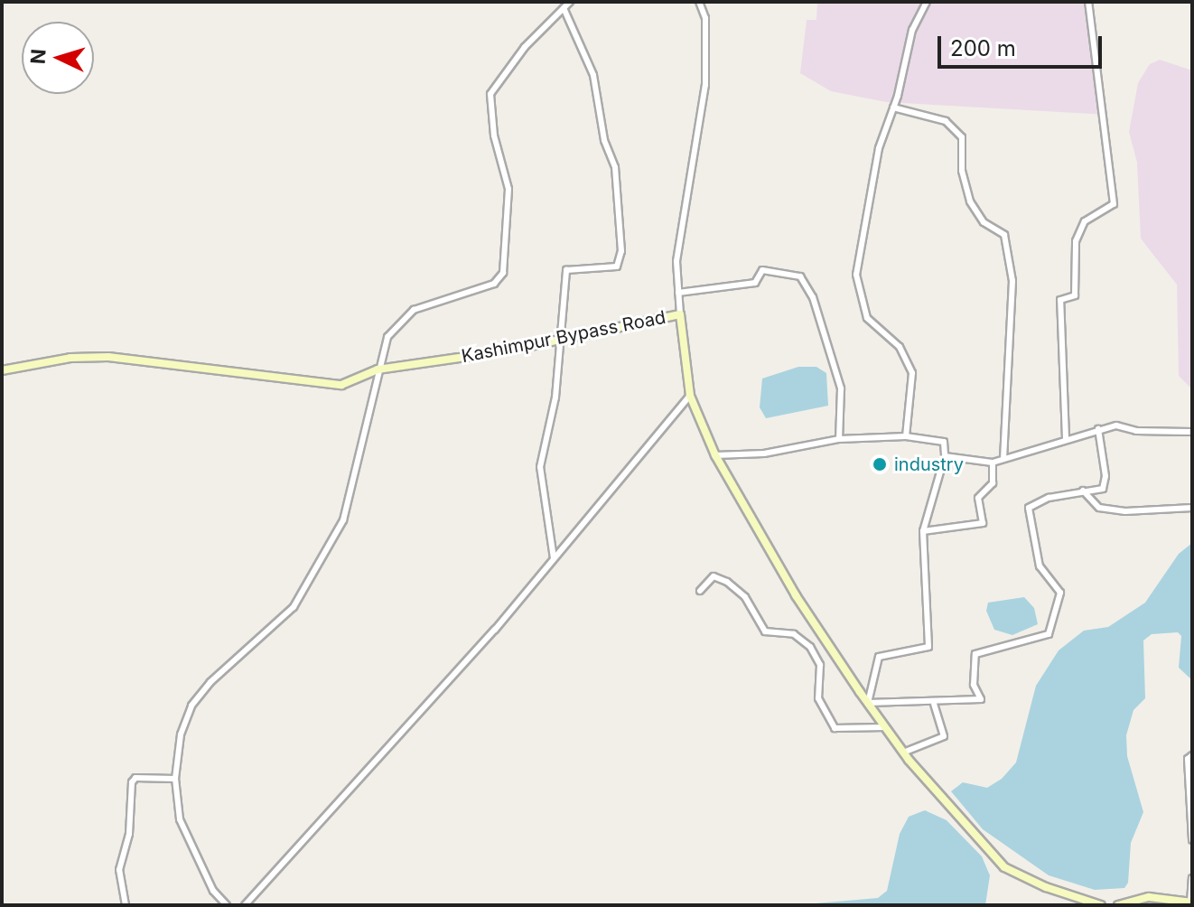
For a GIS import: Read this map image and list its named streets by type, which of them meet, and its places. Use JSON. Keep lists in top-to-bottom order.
{
  "streets": {
    "main road": ["Kashimpur Bypass Road"]
  },
  "places": ["industry"],
  "scale_bar": "200 m",
  "north": "left"
}
